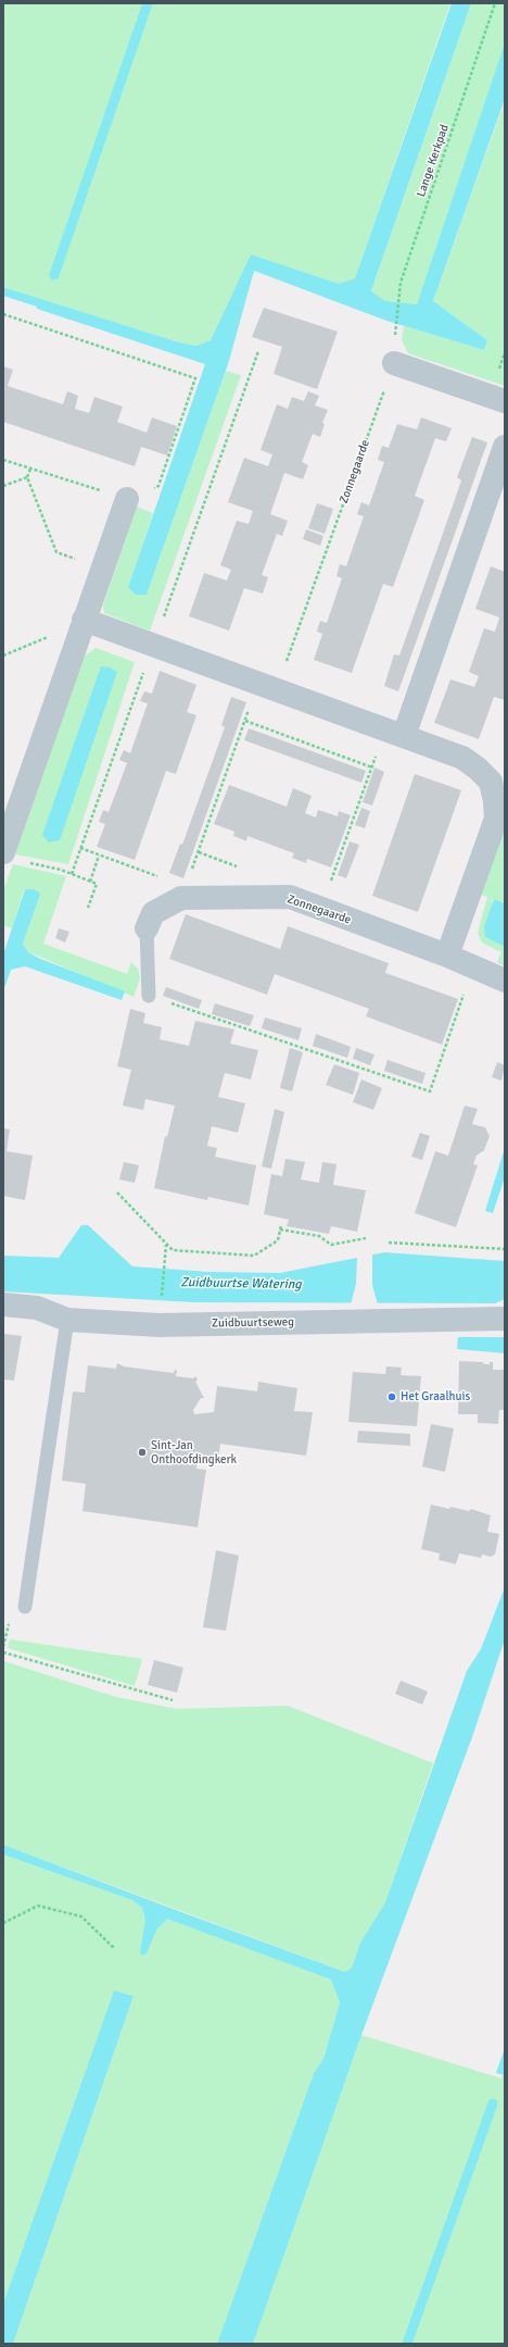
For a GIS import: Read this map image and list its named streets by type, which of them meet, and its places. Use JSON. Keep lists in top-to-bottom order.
{
  "streets": {
    "street": ["Zonnegaarde", "Zuidbuurtseweg"],
    "path": ["Lange Kerkpad"]
  },
  "water": ["Zuidbuurtse Watering"],
  "places": ["Het Graalhuis", "Sint-Jan Onthoofdingkerk"]
}
